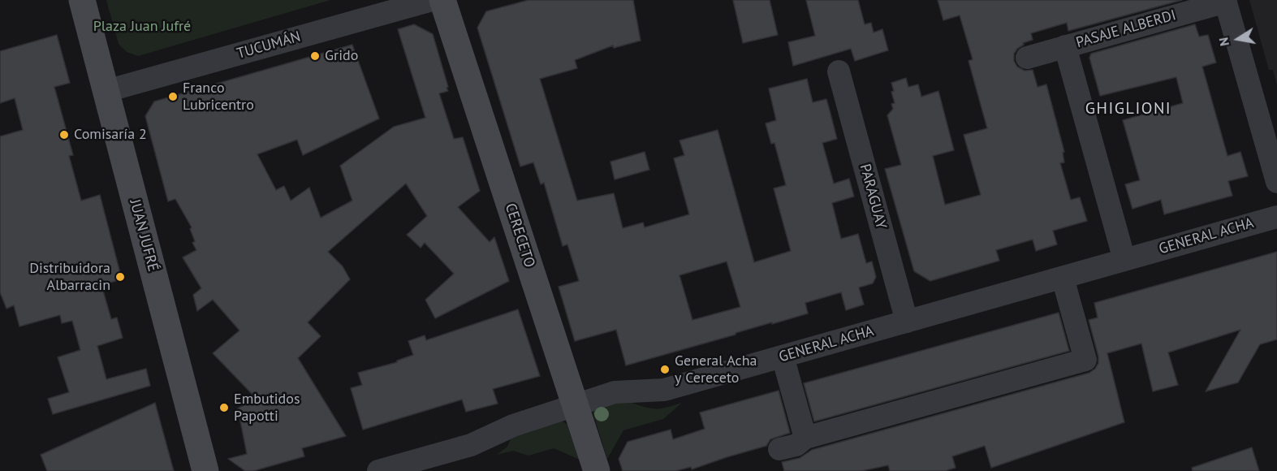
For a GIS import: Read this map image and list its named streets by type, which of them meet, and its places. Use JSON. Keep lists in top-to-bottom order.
{
  "streets": {
    "main road": ["JUAN JUFRÉ", "CERECETO"],
    "street": [
      "PASAJE ALBERDI",
      "TUCUMÁN",
      "PARAGUAY",
      "GENERAL ACHA"
    ]
  },
  "crossings": [
    ["TUCUMÁN", "JUAN JUFRÉ"],
    ["PARAGUAY", "GENERAL ACHA"],
    ["CERECETO", "GENERAL ACHA"]
  ],
  "districts": ["GHIGLIONI"],
  "parks": ["Plaza Juan Jufré"],
  "places": [
    "Grido",
    "Franco Lubricentro",
    "Comisaría 2",
    "Distribuidora Albarracin",
    "General Acha y Cereceto",
    "Embutidos Papotti"
  ],
  "north": "left"
}
